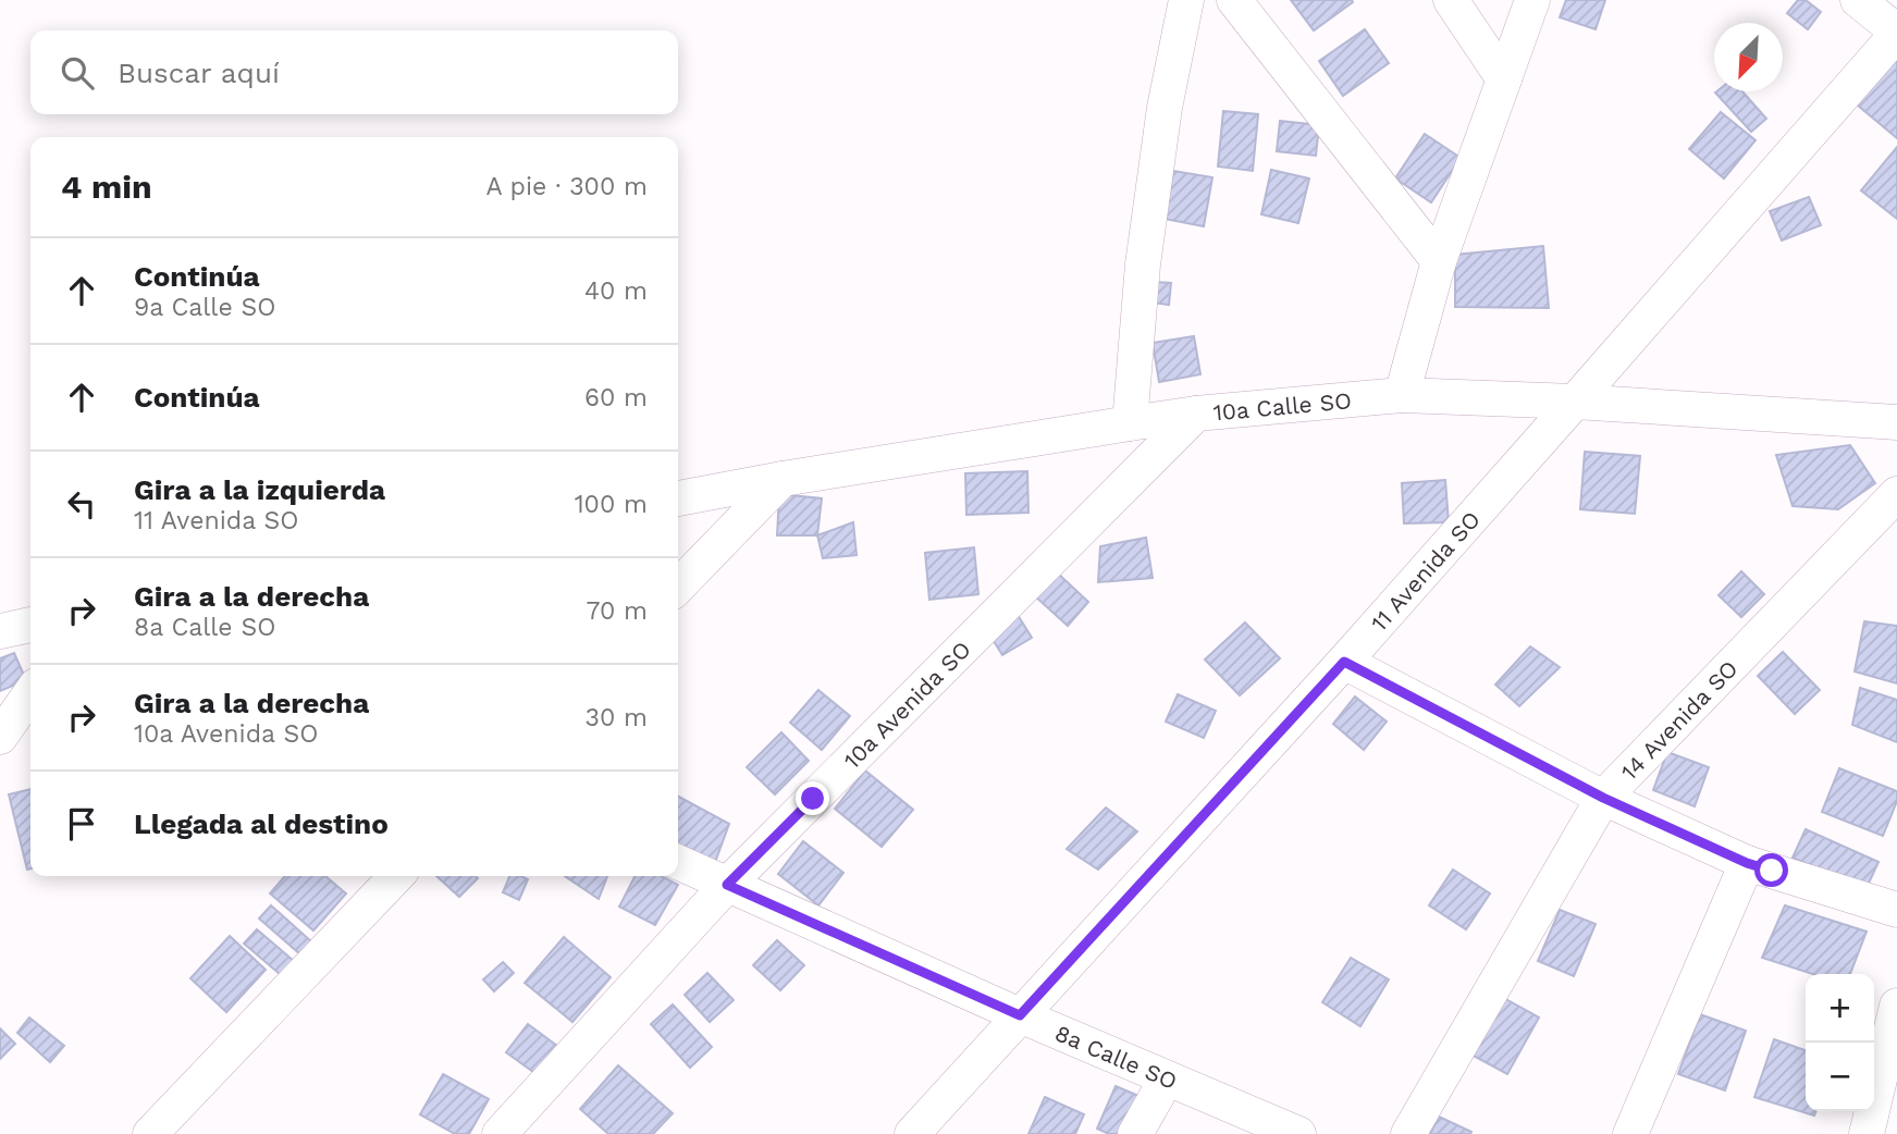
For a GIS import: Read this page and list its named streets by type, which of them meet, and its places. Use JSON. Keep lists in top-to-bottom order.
{
  "streets": {
    "street": [
      "10a Calle SO",
      "11 Avenida SO",
      "10a Avenida SO",
      "14 Avenida SO",
      "8a Calle SO"
    ]
  },
  "crossings": [
    ["10a Calle SO", "11 Avenida SO"],
    ["10a Calle SO", "10a Avenida SO"],
    ["11 Avenida SO", "8a Calle SO"],
    ["10a Avenida SO", "8a Calle SO"]
  ],
  "north": "bottom left",
  "page": {
    "search": "Buscar aquí",
    "heading": ["4 min", "A pie · 300 m"],
    "list": [
      ["Continúa", "9a Calle SO", "40 m"],
      ["Continúa", "60 m"],
      ["Gira a la izquierda", "11 Avenida SO", "100 m"],
      ["Gira a la derecha", "8a Calle SO", "70 m"],
      ["Gira a la derecha", "10a Avenida SO", "30 m"],
      "Llegada al destino"
    ],
    "map_buttons": ["+", "−"]
  }
}
